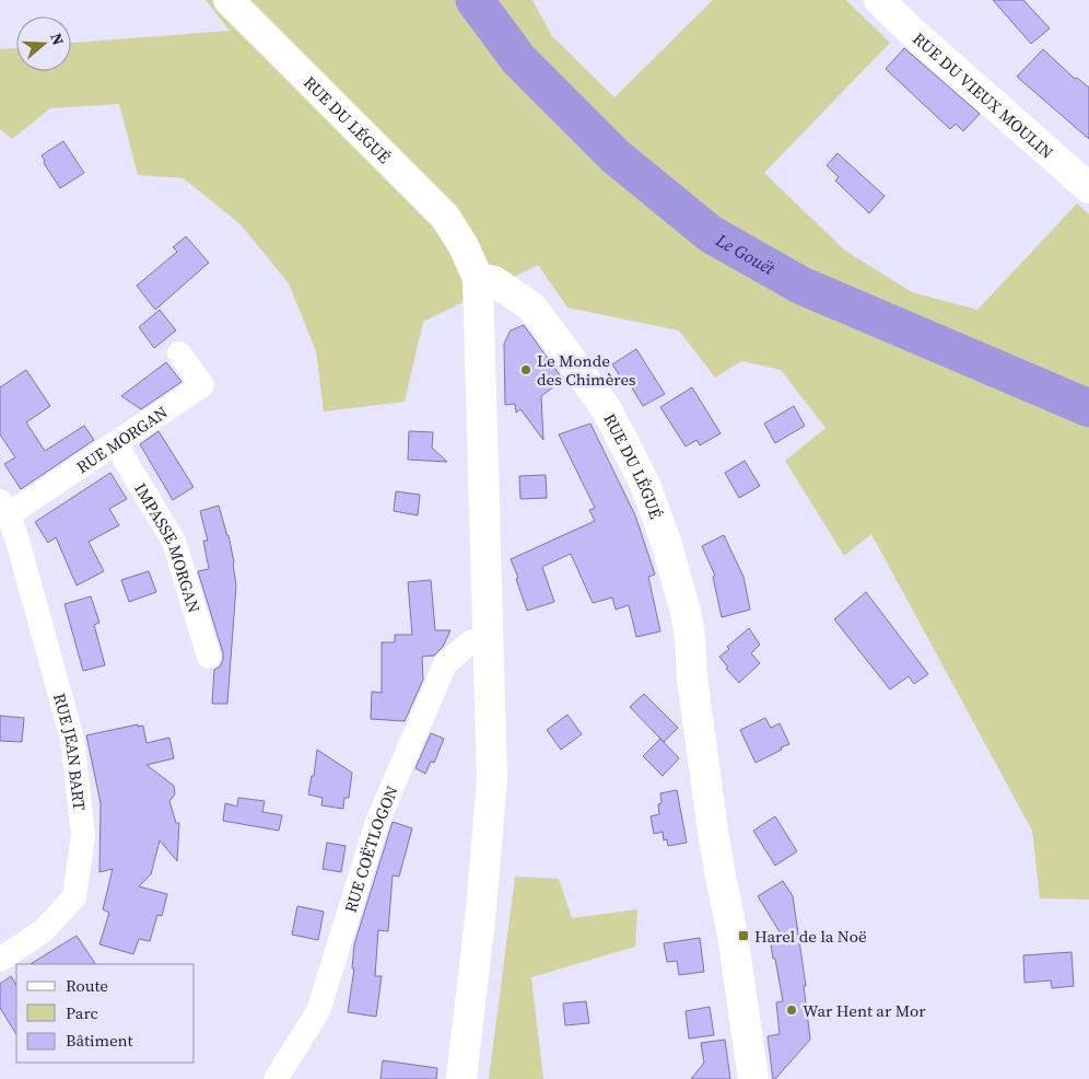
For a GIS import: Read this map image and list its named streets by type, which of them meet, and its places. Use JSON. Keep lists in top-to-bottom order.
{
  "streets": {
    "street": [
      "RUE DU VIEUX MOULIN",
      "RUE DU LÉGUÉ",
      "RUE MORGAN",
      "IMPASSE MORGAN",
      "RUE JEAN BART",
      "RUE COËTLOGON"
    ]
  },
  "crossings": [
    ["RUE MORGAN", "IMPASSE MORGAN"],
    ["RUE MORGAN", "RUE JEAN BART"]
  ],
  "water": ["Le Gouët"],
  "places": {
    "other": ["Le Monde des Chimères", "War Hent ar Mor"],
    "transit": ["Harel de la Noë"]
  },
  "legend": ["Route", "Parc", "Bâtiment"],
  "north": "right"
}
